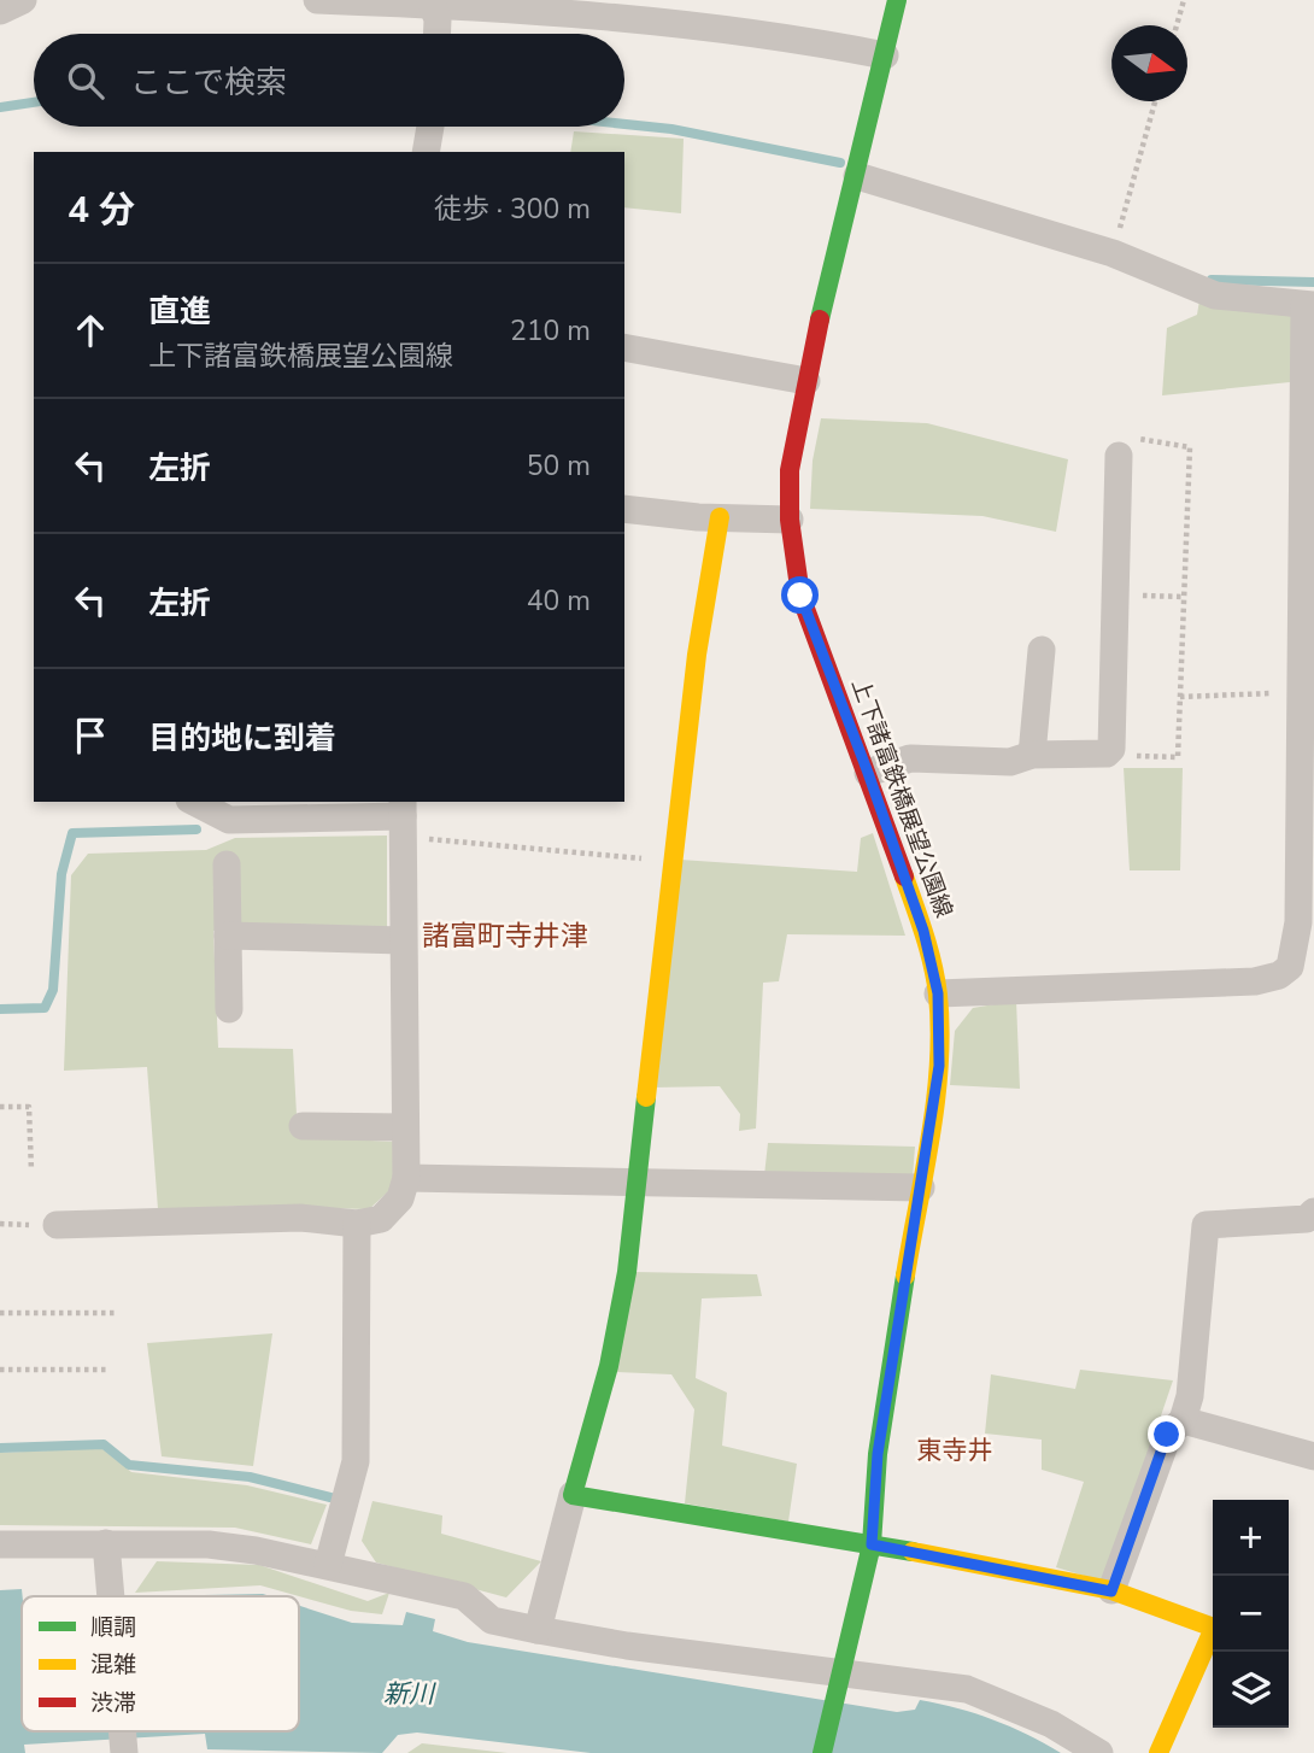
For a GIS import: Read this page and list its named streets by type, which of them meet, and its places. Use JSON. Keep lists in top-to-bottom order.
{
  "streets": {
    "street": ["上下諸富鉄橋展望公園線"]
  },
  "districts": ["諸富町寺井津", "東寺井"],
  "water": ["新川"],
  "legend": ["順調", "混雑", "渋滞"],
  "north": "right",
  "page": {
    "search": "ここで検索",
    "heading": ["4 分", "徒歩 · 300 m"],
    "list": [
      ["直進", "上下諸富鉄橋展望公園線", "210 m"],
      ["左折", "50 m"],
      ["左折", "40 m"],
      "目的地に到着"
    ],
    "map_buttons": ["+", "−"]
  }
}
